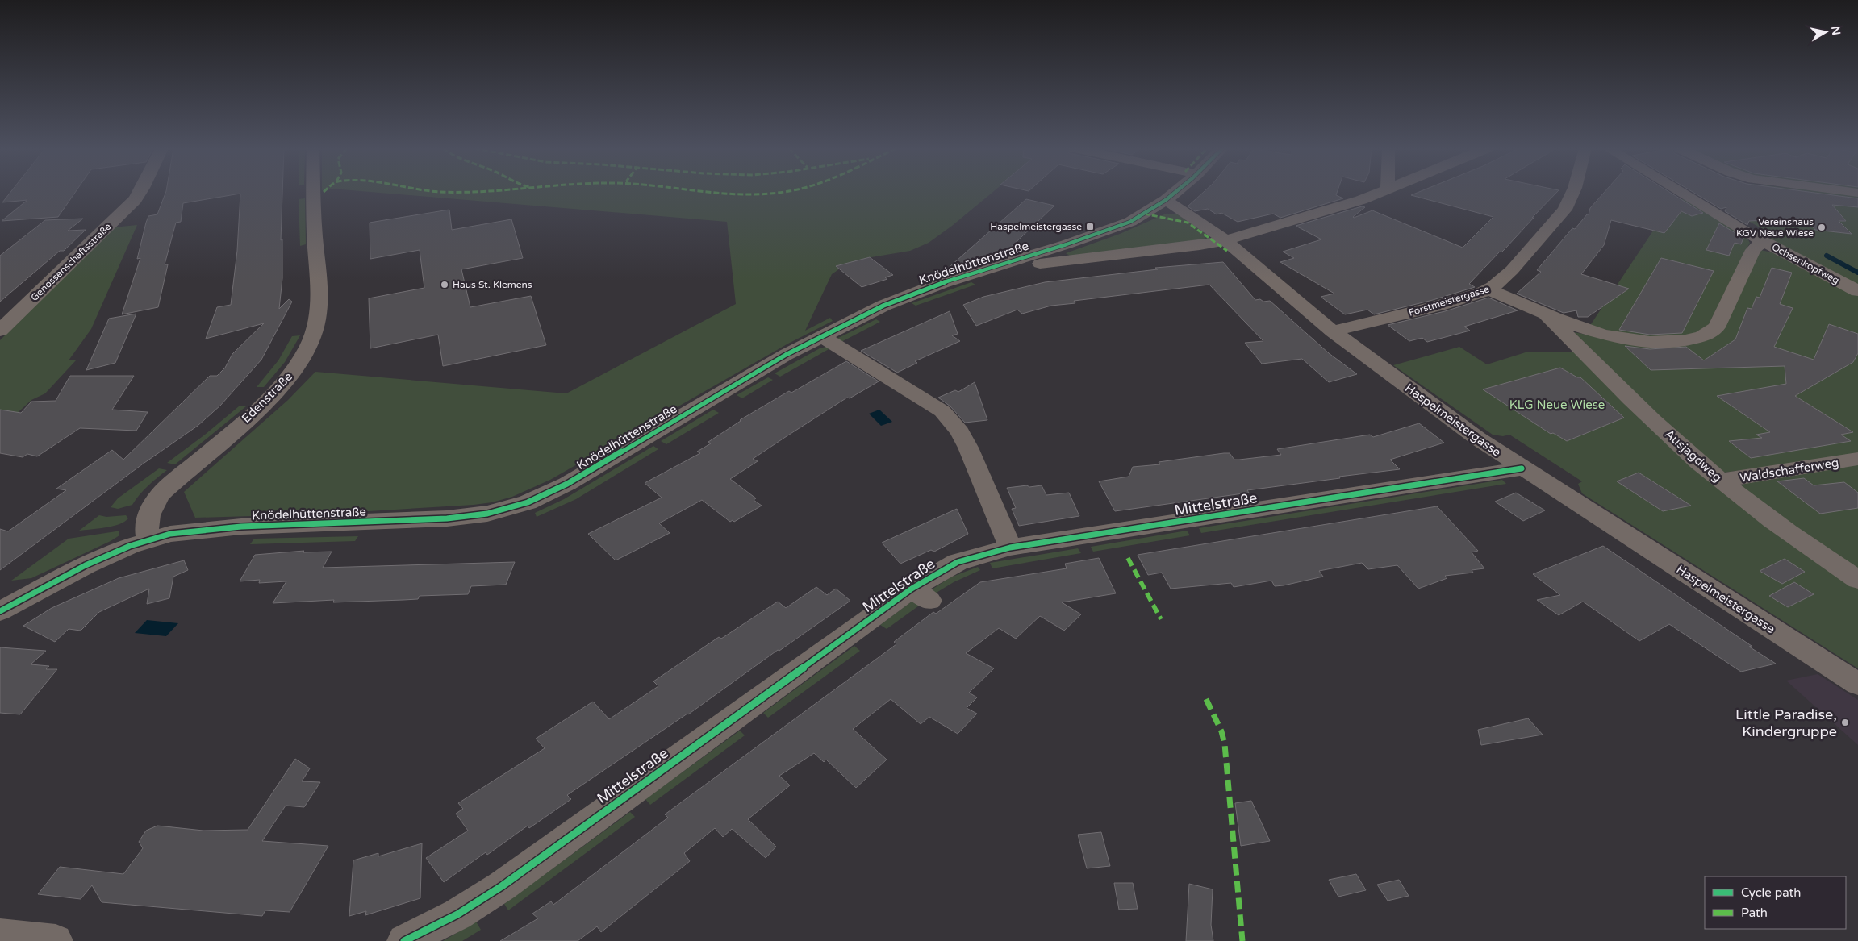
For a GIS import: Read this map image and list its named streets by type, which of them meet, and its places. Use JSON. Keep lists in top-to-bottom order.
{
  "streets": {
    "street": [
      "Genossenschaftsstraße",
      "Knödelhüttenstraße",
      "Ochsenkopfweg",
      "Forstmeistergasse",
      "Edenstraße",
      "Haspelmeistergasse",
      "Ausjagdweg",
      "Waldschafferweg",
      "Mittelstraße"
    ]
  },
  "crossings": [
    ["Knödelhüttenstraße", "Edenstraße"],
    ["Knödelhüttenstraße", "Haspelmeistergasse"],
    ["Forstmeistergasse", "Haspelmeistergasse"],
    ["Haspelmeistergasse", "Mittelstraße"],
    ["Ausjagdweg", "Waldschafferweg"]
  ],
  "parks": ["KLG Neue Wiese"],
  "places": {
    "transit": ["Haspelmeistergasse"],
    "other": ["Vereinshaus KGV Neue Wiese", "Haus St. Klemens", "Little Paradise, Kindergruppe"]
  },
  "legend": ["Cycle path", "Path"],
  "north": "right"
}
